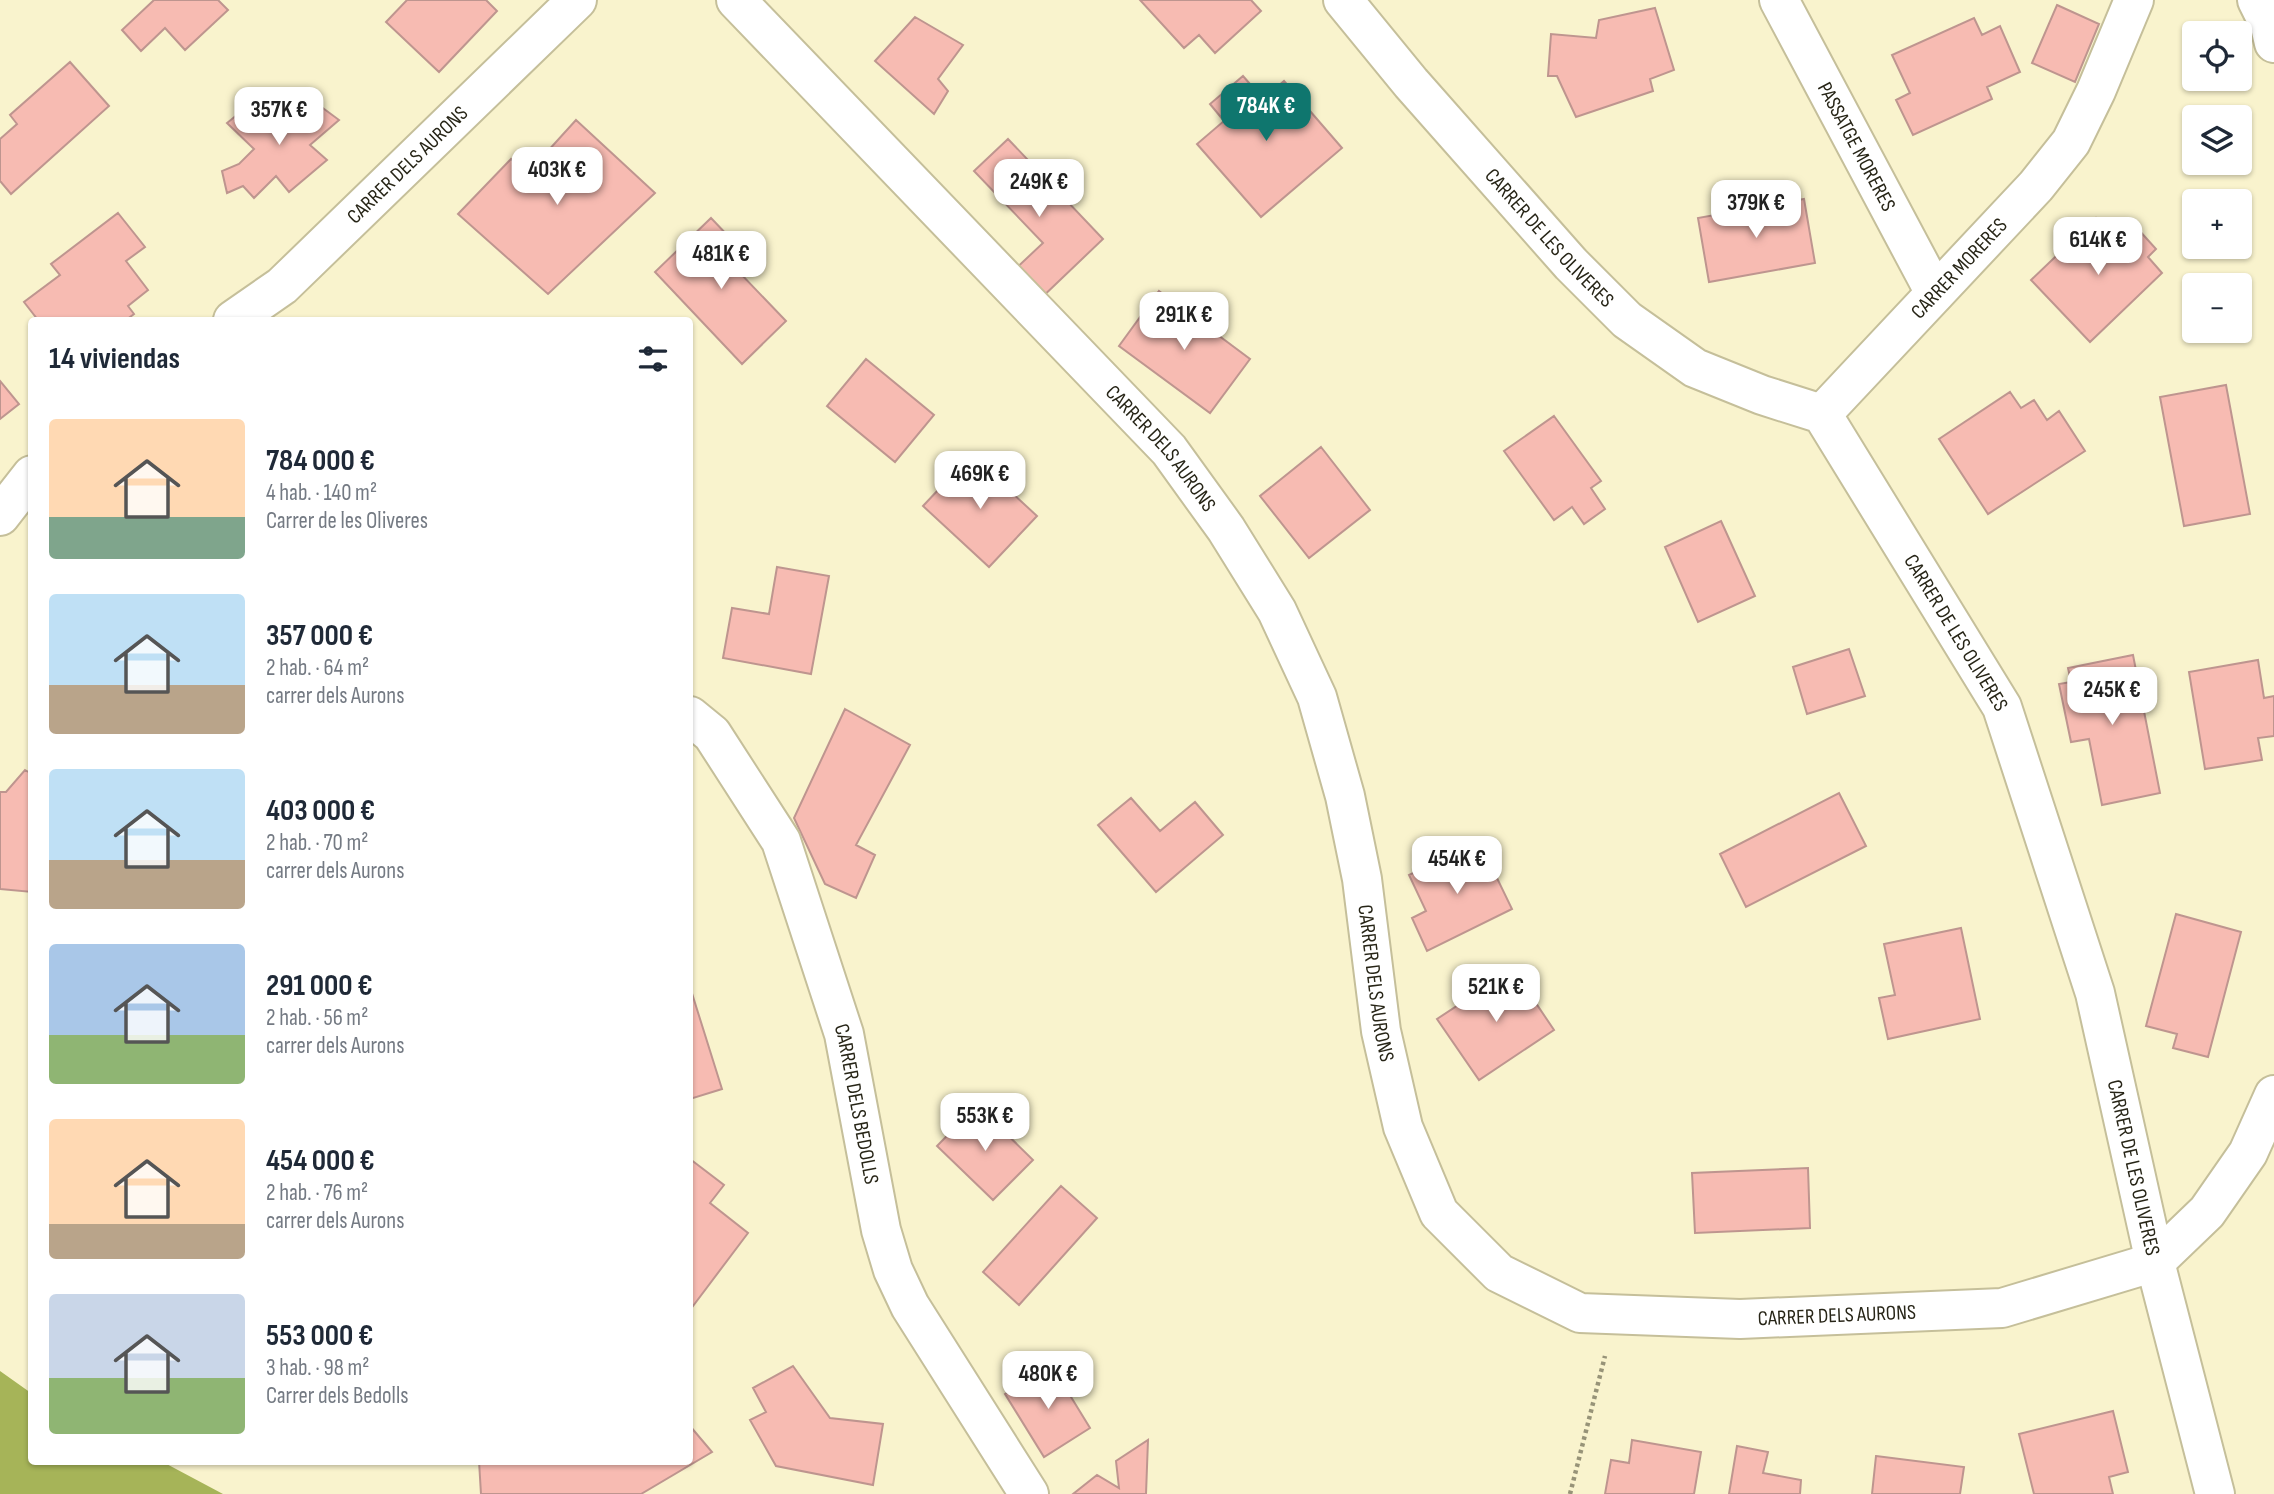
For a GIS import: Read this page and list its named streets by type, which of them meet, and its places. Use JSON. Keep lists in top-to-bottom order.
{
  "streets": {
    "street": [
      "PASSATGE MORERES",
      "CARRER DELS AURONS",
      "CARRER DE LES OLIVERES",
      "CARRER MORERES",
      "CARRER DELS BEDOLLS"
    ]
  },
  "crossings": [
    ["PASSATGE MORERES", "CARRER MORERES"],
    ["CARRER DELS AURONS", "CARRER DE LES OLIVERES"],
    ["CARRER DE LES OLIVERES", "CARRER MORERES"]
  ],
  "page": {
    "map_buttons": ["+", "−"],
    "price": [
      "784K €",
      "357K €",
      "403K €",
      "249K €",
      "379K €",
      "614K €",
      "481K €",
      "291K €",
      "469K €",
      "245K €",
      "454K €",
      "521K €",
      "553K €",
      "480K €"
    ],
    "heading": "14 viviendas",
    "list": [
      {
        "name": "784 000 €",
        "note": "4 hab. · 140 m² · Carrer de les Oliveres"
      },
      {
        "name": "357 000 €",
        "note": "2 hab. · 64 m² · carrer dels Aurons"
      },
      {
        "name": "403 000 €",
        "note": "2 hab. · 70 m² · carrer dels Aurons"
      },
      {
        "name": "291 000 €",
        "note": "2 hab. · 56 m² · carrer dels Aurons"
      },
      {
        "name": "454 000 €",
        "note": "2 hab. · 76 m² · carrer dels Aurons"
      },
      {
        "name": "553 000 €",
        "note": "3 hab. · 98 m² · Carrer dels Bedolls"
      }
    ]
  }
}
